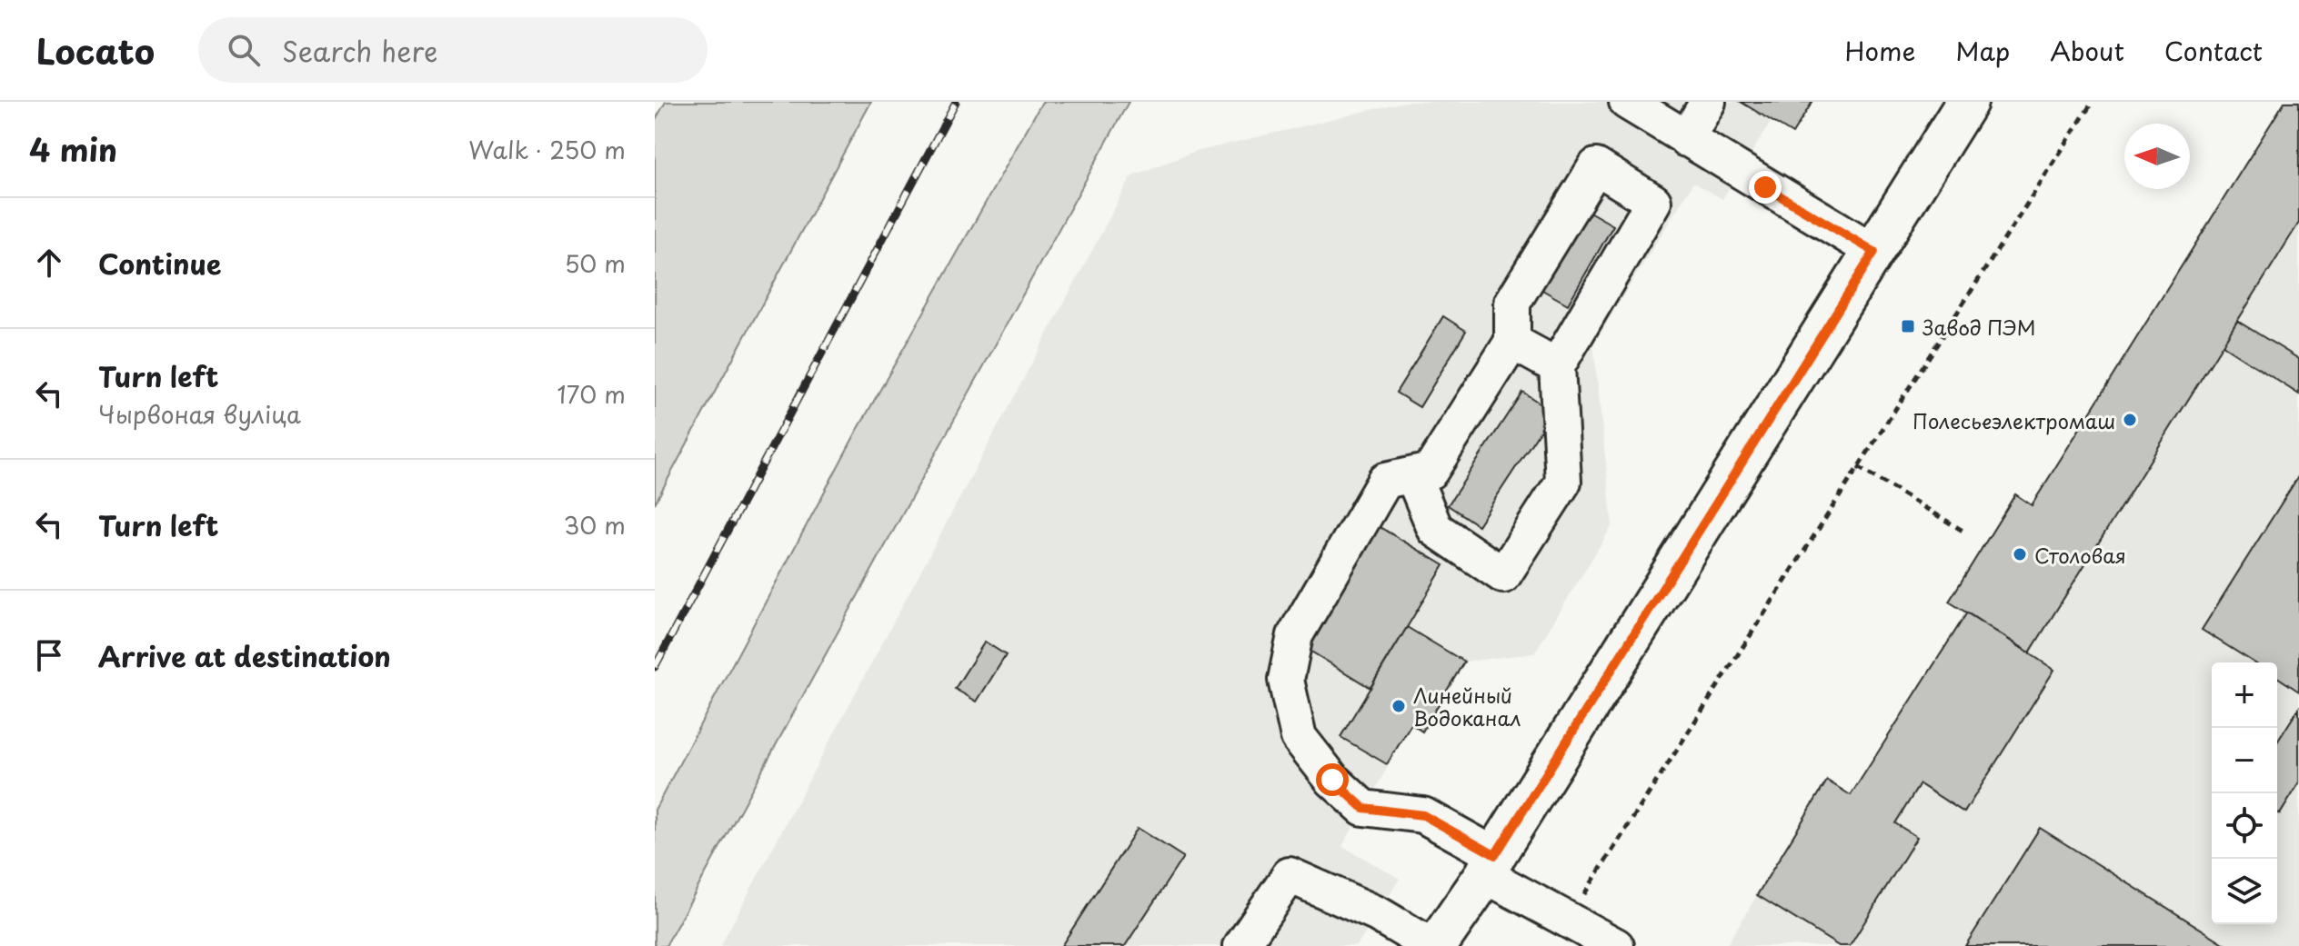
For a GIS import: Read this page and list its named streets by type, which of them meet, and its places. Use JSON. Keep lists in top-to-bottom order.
{
  "places": {
    "transit": ["Завод ПЭМ"],
    "other": ["Полесьеэлектромаш", "Столовая", "Линейный Водоканал"]
  },
  "north": "left",
  "page": {
    "header": "Locato",
    "search": "Search here",
    "nav": [
      "Home",
      "Map",
      "About",
      "Contact"
    ],
    "heading": ["4 min", "Walk · 250 m"],
    "list": [
      ["Continue", "50 m"],
      ["Turn left", "Чырвоная вуліца", "170 m"],
      ["Turn left", "30 m"],
      "Arrive at destination"
    ],
    "map_buttons": ["+", "−"]
  }
}
